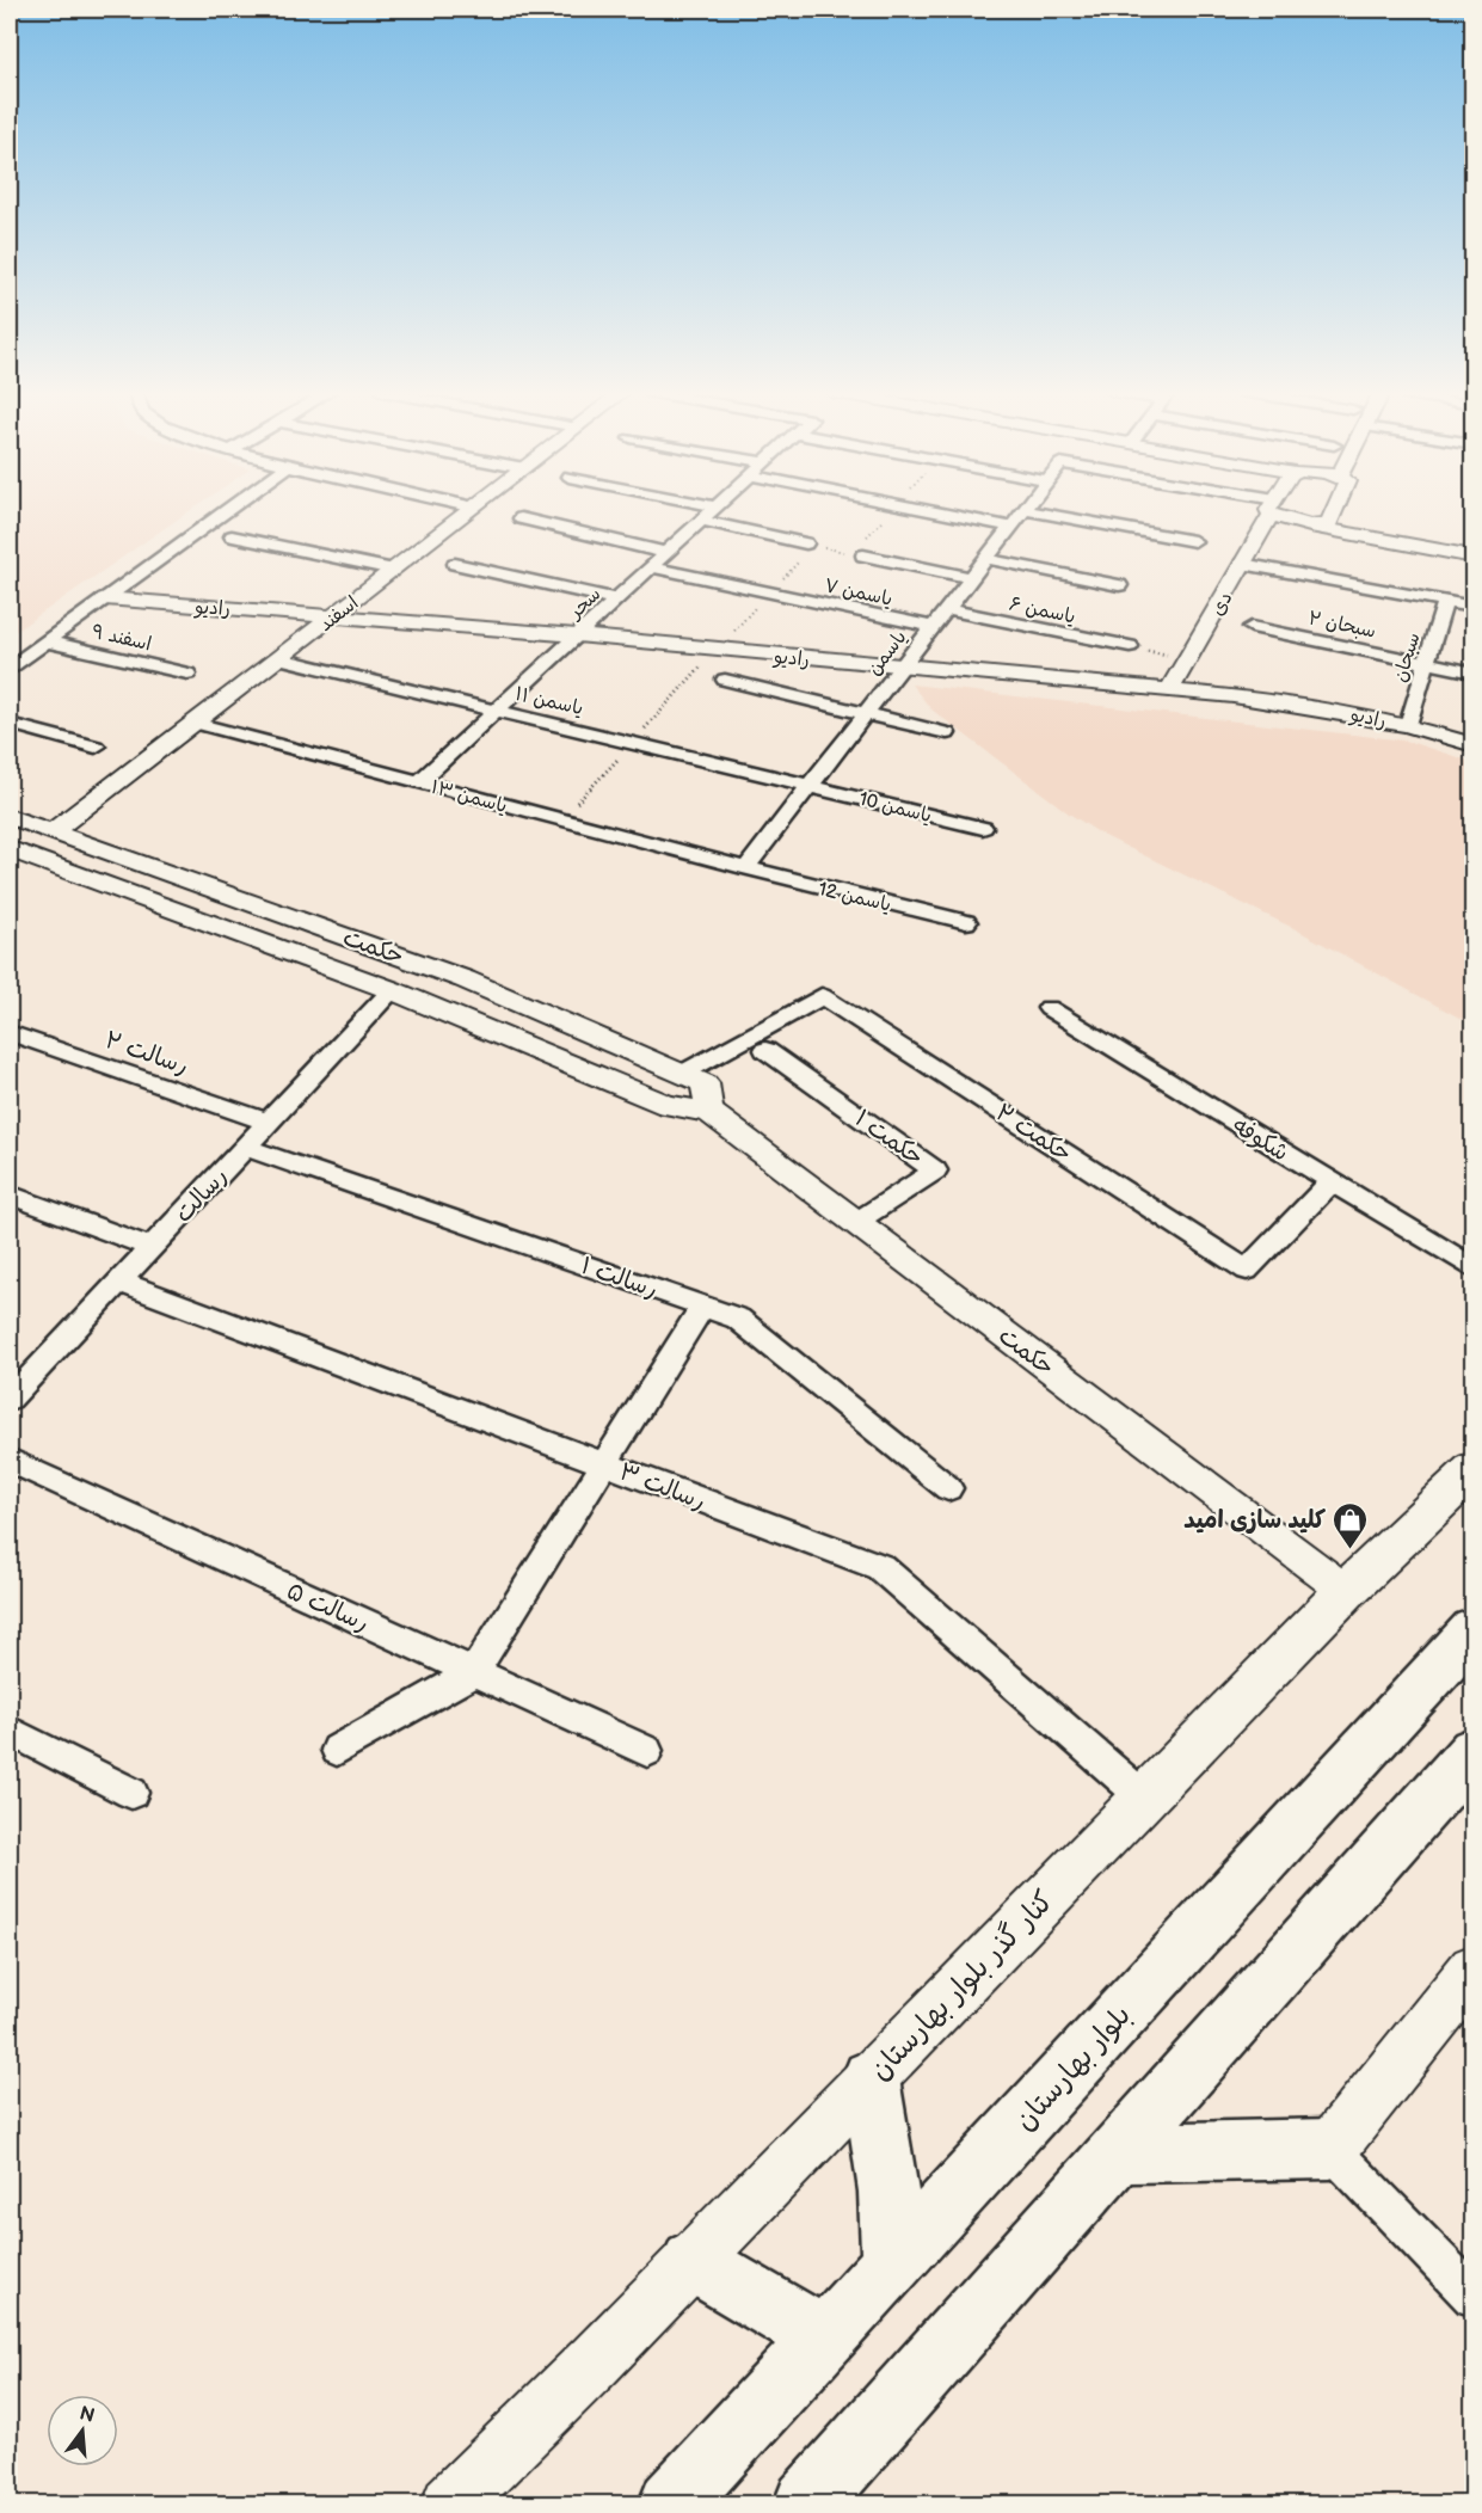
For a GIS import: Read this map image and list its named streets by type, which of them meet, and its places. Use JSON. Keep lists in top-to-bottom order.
{
  "streets": {
    "main road": ["کنار گذر بلوار بهارستان", "بلوار بهارستان"],
    "street": [
      "یاسمن ۷",
      "سحر",
      "دی",
      "رادیو",
      "یاسمن ۶",
      "اسفند",
      "سبحان ۲",
      "اسفند ۹",
      "یاسمن",
      "سبحان",
      "یاسمن ۱۱",
      "یاسمن ۱۳",
      "یاسمن 10",
      "یاسمن 12",
      "حکمت",
      "رسالت ۲",
      "حکمت ۲",
      "حکمت ۱",
      "شکوفه",
      "رسالت",
      "رسالت ۱",
      "رسالت ۳",
      "رسالت ۵"
    ]
  },
  "crossings": [
    ["یاسمن ۷", "سحر"],
    ["یاسمن ۷", "یاسمن"],
    ["سحر", "رادیو"],
    ["سحر", "یاسمن ۱۱"],
    ["سحر", "یاسمن ۱۳"],
    ["دی", "رادیو"],
    ["رادیو", "اسفند"],
    ["رادیو", "یاسمن"],
    ["رادیو", "سبحان"],
    ["یاسمن ۶", "یاسمن"],
    ["اسفند", "یاسمن ۱۱"],
    ["اسفند", "یاسمن ۱۳"],
    ["اسفند", "حکمت"],
    ["سبحان ۲", "سبحان"],
    ["یاسمن", "یاسمن ۱۱"],
    ["یاسمن", "یاسمن ۱۳"],
    ["یاسمن", "یاسمن 10"],
    ["یاسمن", "یاسمن 12"],
    ["یاسمن ۱۱", "یاسمن 10"],
    ["یاسمن ۱۳", "یاسمن 12"],
    ["حکمت", "حکمت ۲"],
    ["حکمت", "حکمت ۱"],
    ["حکمت", "رسالت"],
    ["حکمت", "کنار گذر بلوار بهارستان"],
    ["رسالت ۲", "رسالت"],
    ["حکمت ۲", "شکوفه"],
    ["رسالت", "رسالت ۱"],
    ["رسالت", "رسالت ۳"],
    ["رسالت ۳", "کنار گذر بلوار بهارستان"]
  ],
  "places": {
    "shop": ["کلید سازی امید"]
  },
  "north": "top"
}
